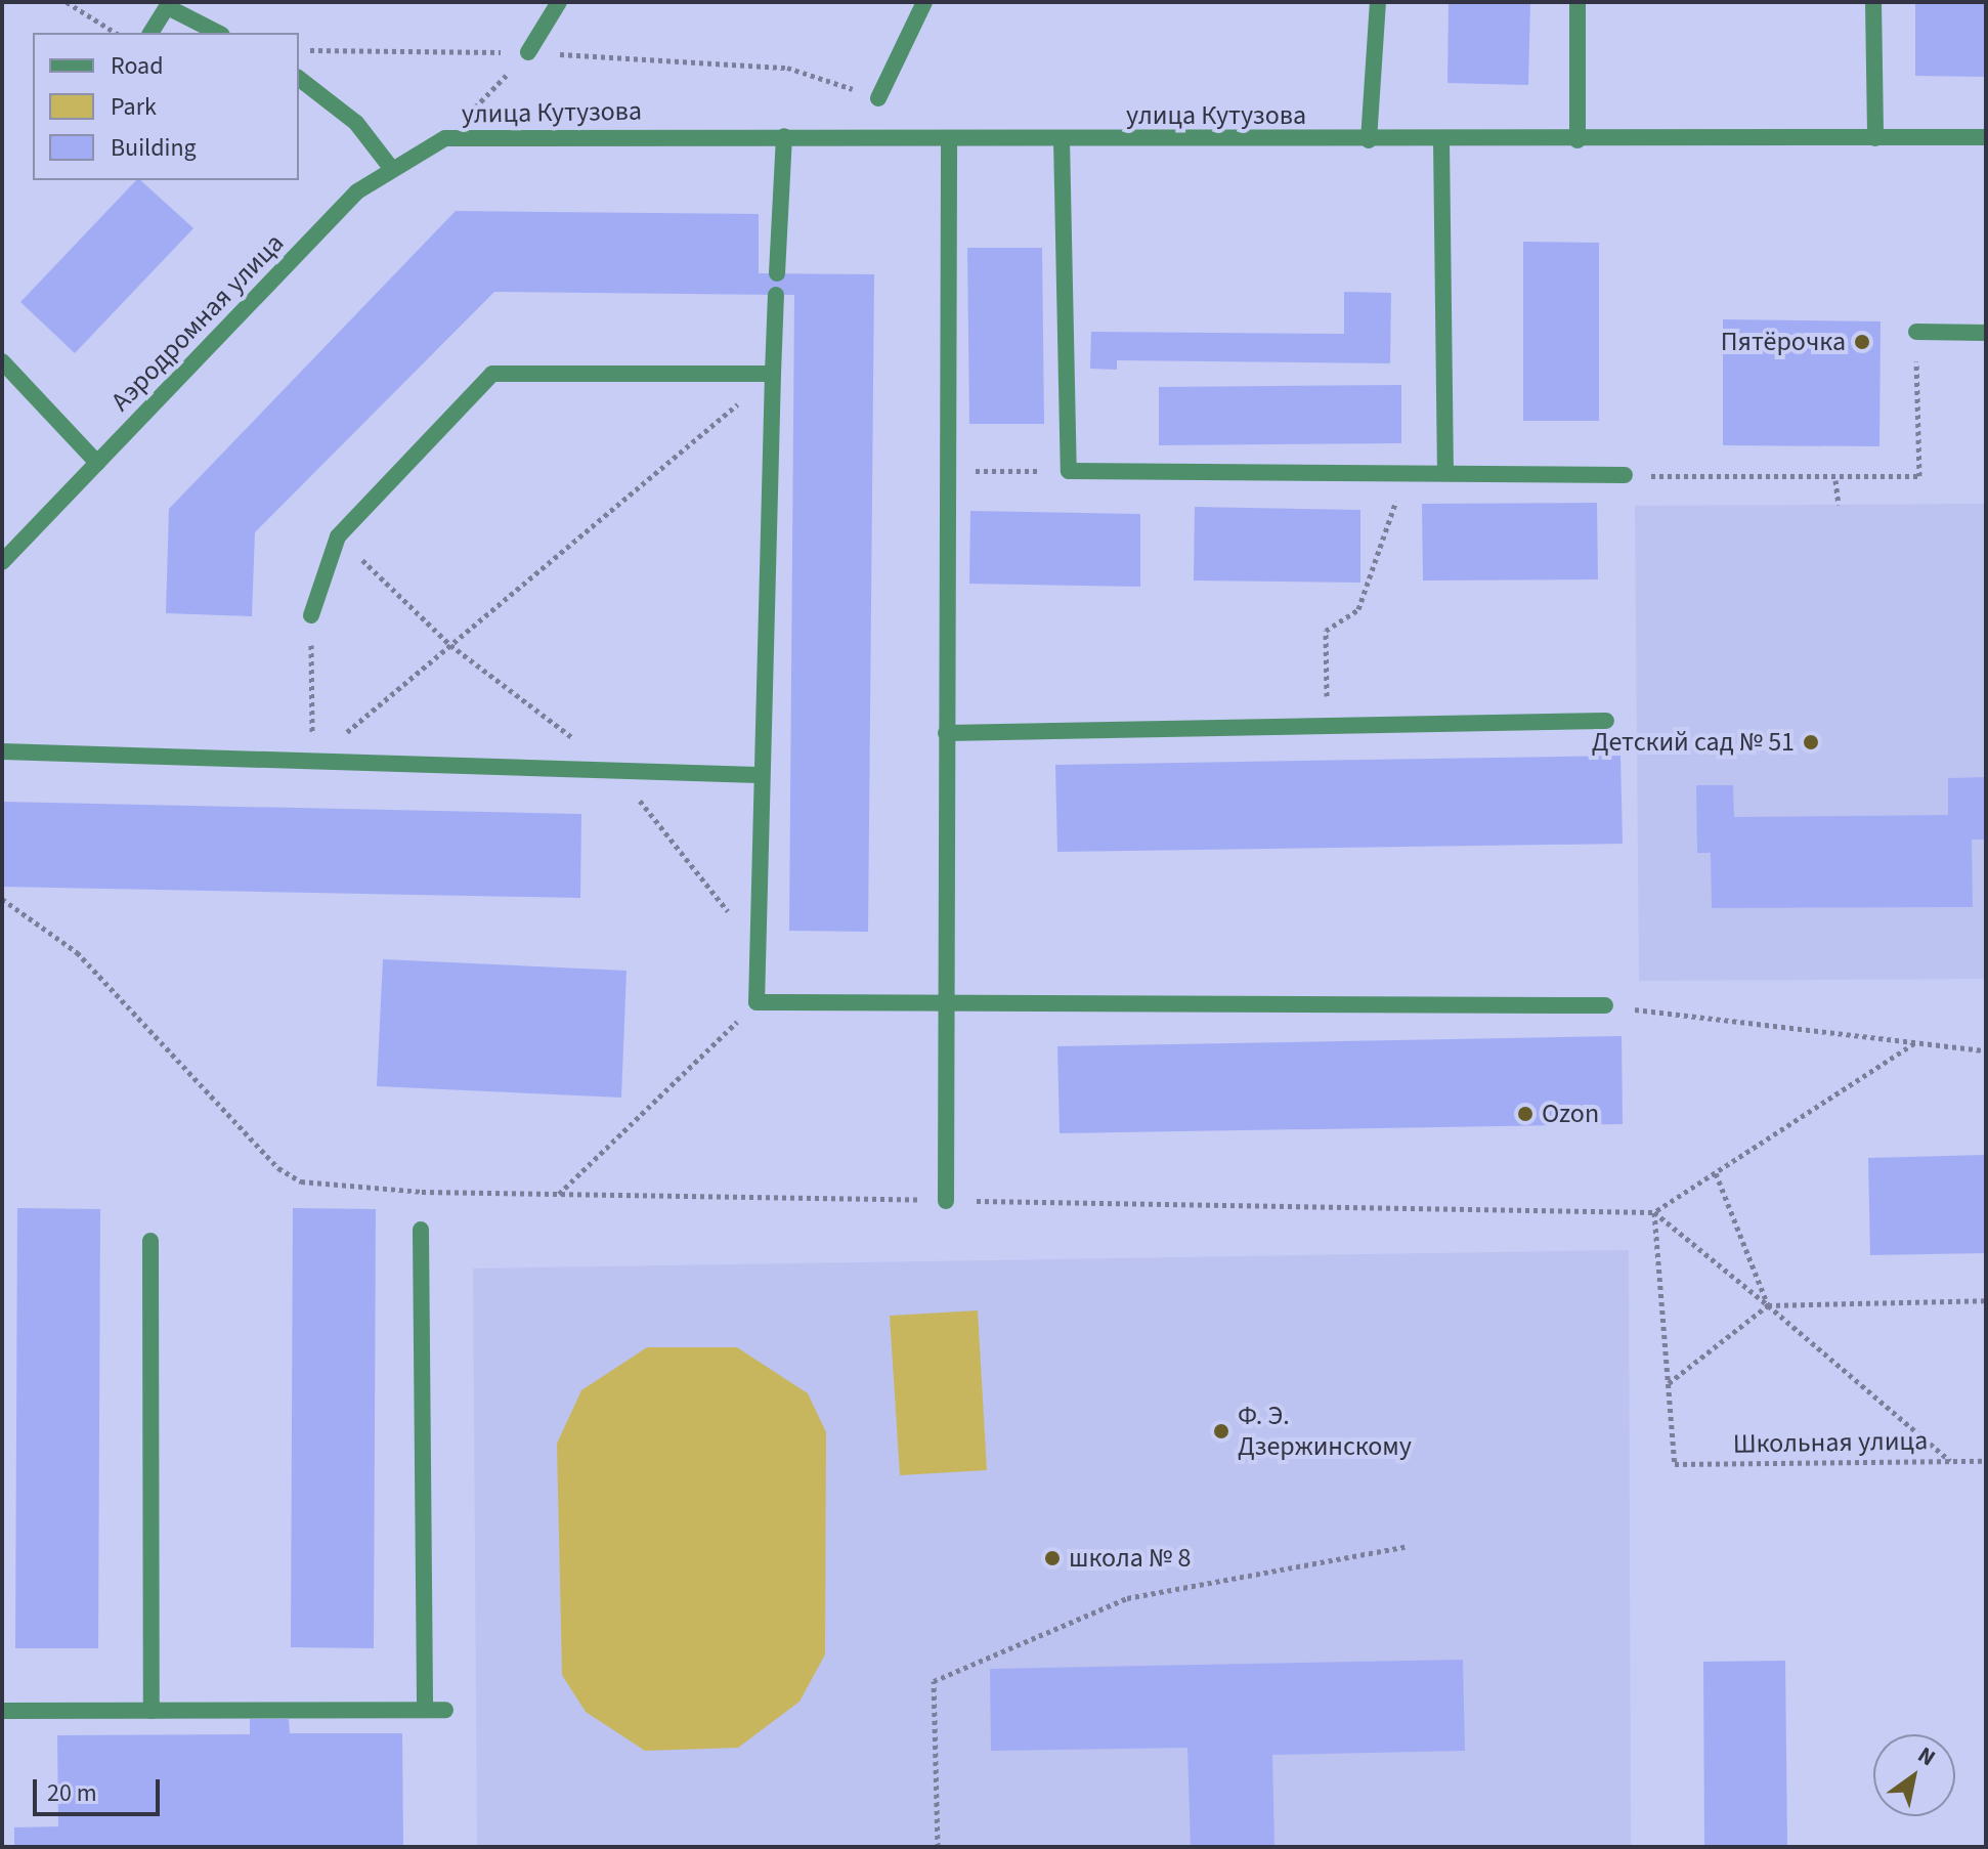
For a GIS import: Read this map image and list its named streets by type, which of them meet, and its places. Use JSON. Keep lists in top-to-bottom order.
{
  "streets": {
    "street": ["улица Кутузова", "Аэродромная улица"],
    "path": ["Школьная улица"]
  },
  "crossings": [
    ["улица Кутузова", "Аэродромная улица"]
  ],
  "places": [
    "Пятёрочка",
    "Детский сад № 51",
    "Ozon",
    "Ф. Э. Дзержинскому",
    "школа № 8"
  ],
  "legend": ["Road", "Park", "Building"],
  "scale_bar": "20 m",
  "north": "top right"
}
